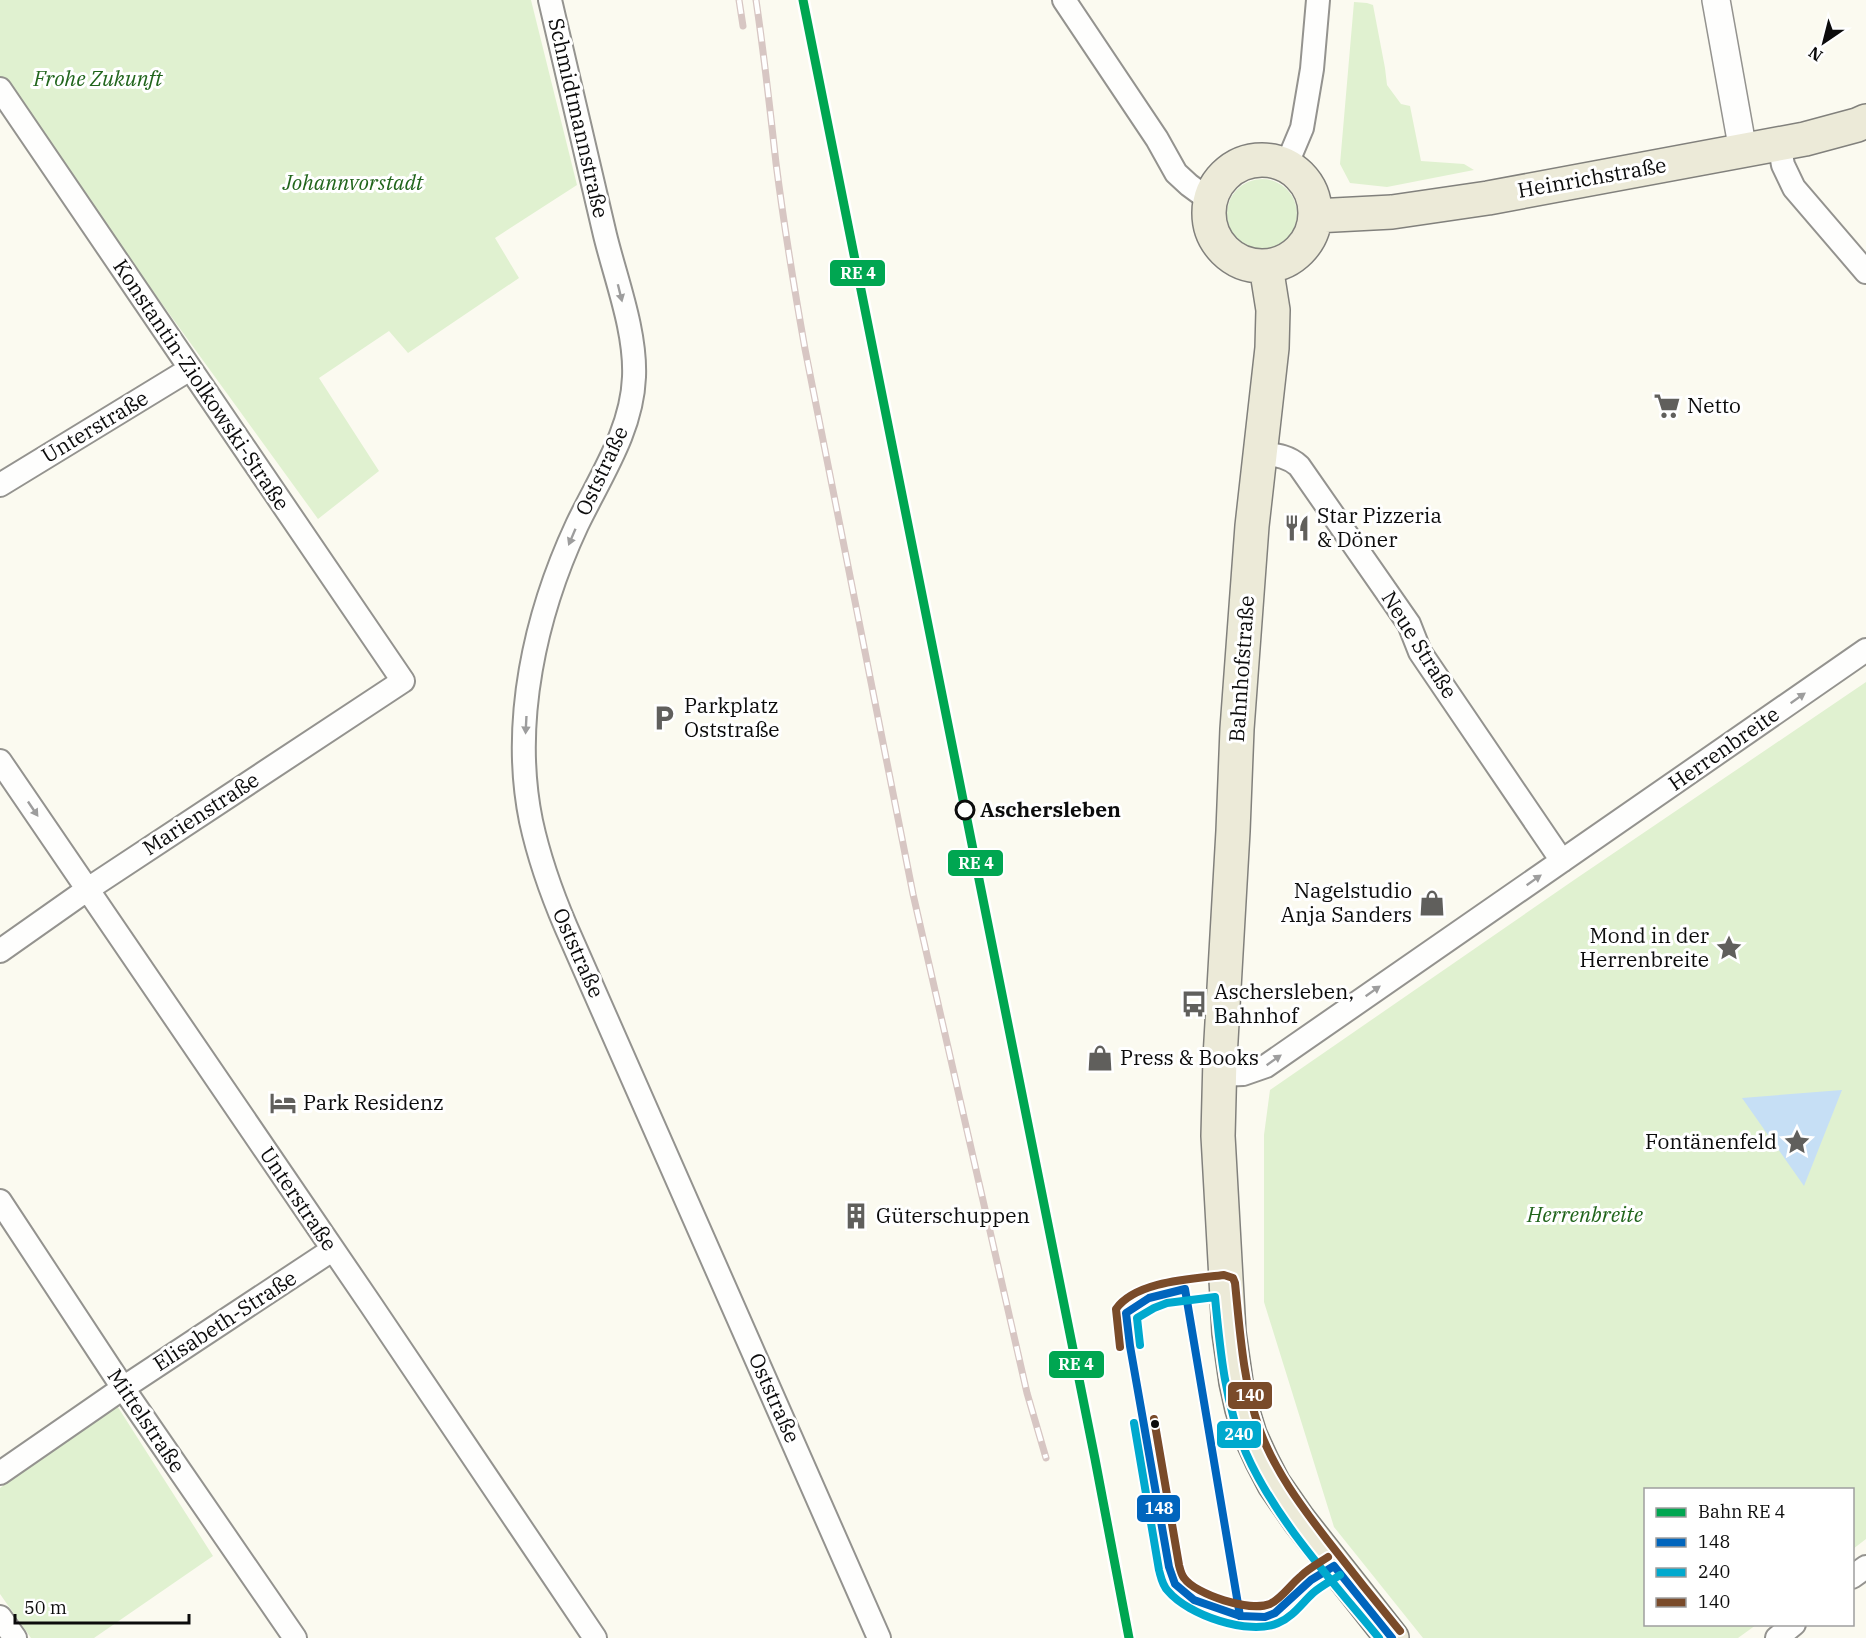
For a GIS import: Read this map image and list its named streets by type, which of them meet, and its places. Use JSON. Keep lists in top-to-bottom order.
{
  "streets": {
    "main road": ["Heinrichstraße", "Bahnhofstraße"],
    "street": [
      "Schmidtmannstraße",
      "Konstantin-Ziolkowski-Straße",
      "Unterstraße",
      "Oststraße",
      "Neue Straße",
      "Herrenbreite",
      "Marienstraße",
      "Elisabeth-Straße",
      "Mittelstraße"
    ]
  },
  "crossings": [
    ["Schmidtmannstraße", "Oststraße"],
    ["Heinrichstraße", "Bahnhofstraße"],
    ["Konstantin-Ziolkowski-Straße", "Unterstraße"],
    ["Konstantin-Ziolkowski-Straße", "Marienstraße"],
    ["Unterstraße", "Marienstraße"],
    ["Unterstraße", "Elisabeth-Straße"],
    ["Neue Straße", "Bahnhofstraße"],
    ["Neue Straße", "Herrenbreite"],
    ["Bahnhofstraße", "Herrenbreite"],
    ["Elisabeth-Straße", "Mittelstraße"]
  ],
  "one_way": ["Oststraße", "Herrenbreite"],
  "parks": ["Frohe Zukunft", "Johannvorstadt", "Herrenbreite"],
  "places": {
    "supermarket": ["Netto"],
    "restaurant": ["Star Pizzeria & Döner"],
    "parking": ["Parkplatz Oststraße"],
    "other": ["Aschersleben"],
    "shop": ["Nagelstudio Anja Sanders", "Press & Books"],
    "place": ["Mond in der Herrenbreite", "Fontänenfeld"],
    "bus stop": ["Aschersleben, Bahnhof"],
    "hotel": ["Park Residenz"],
    "building": ["Güterschuppen"]
  },
  "lines": ["transit line 140", "transit line 148", "transit line 240"],
  "legend": [
    "Bahn RE 4",
    "148",
    "240",
    "140"
  ],
  "scale_bar": "50 m",
  "north": "bottom left"
}
